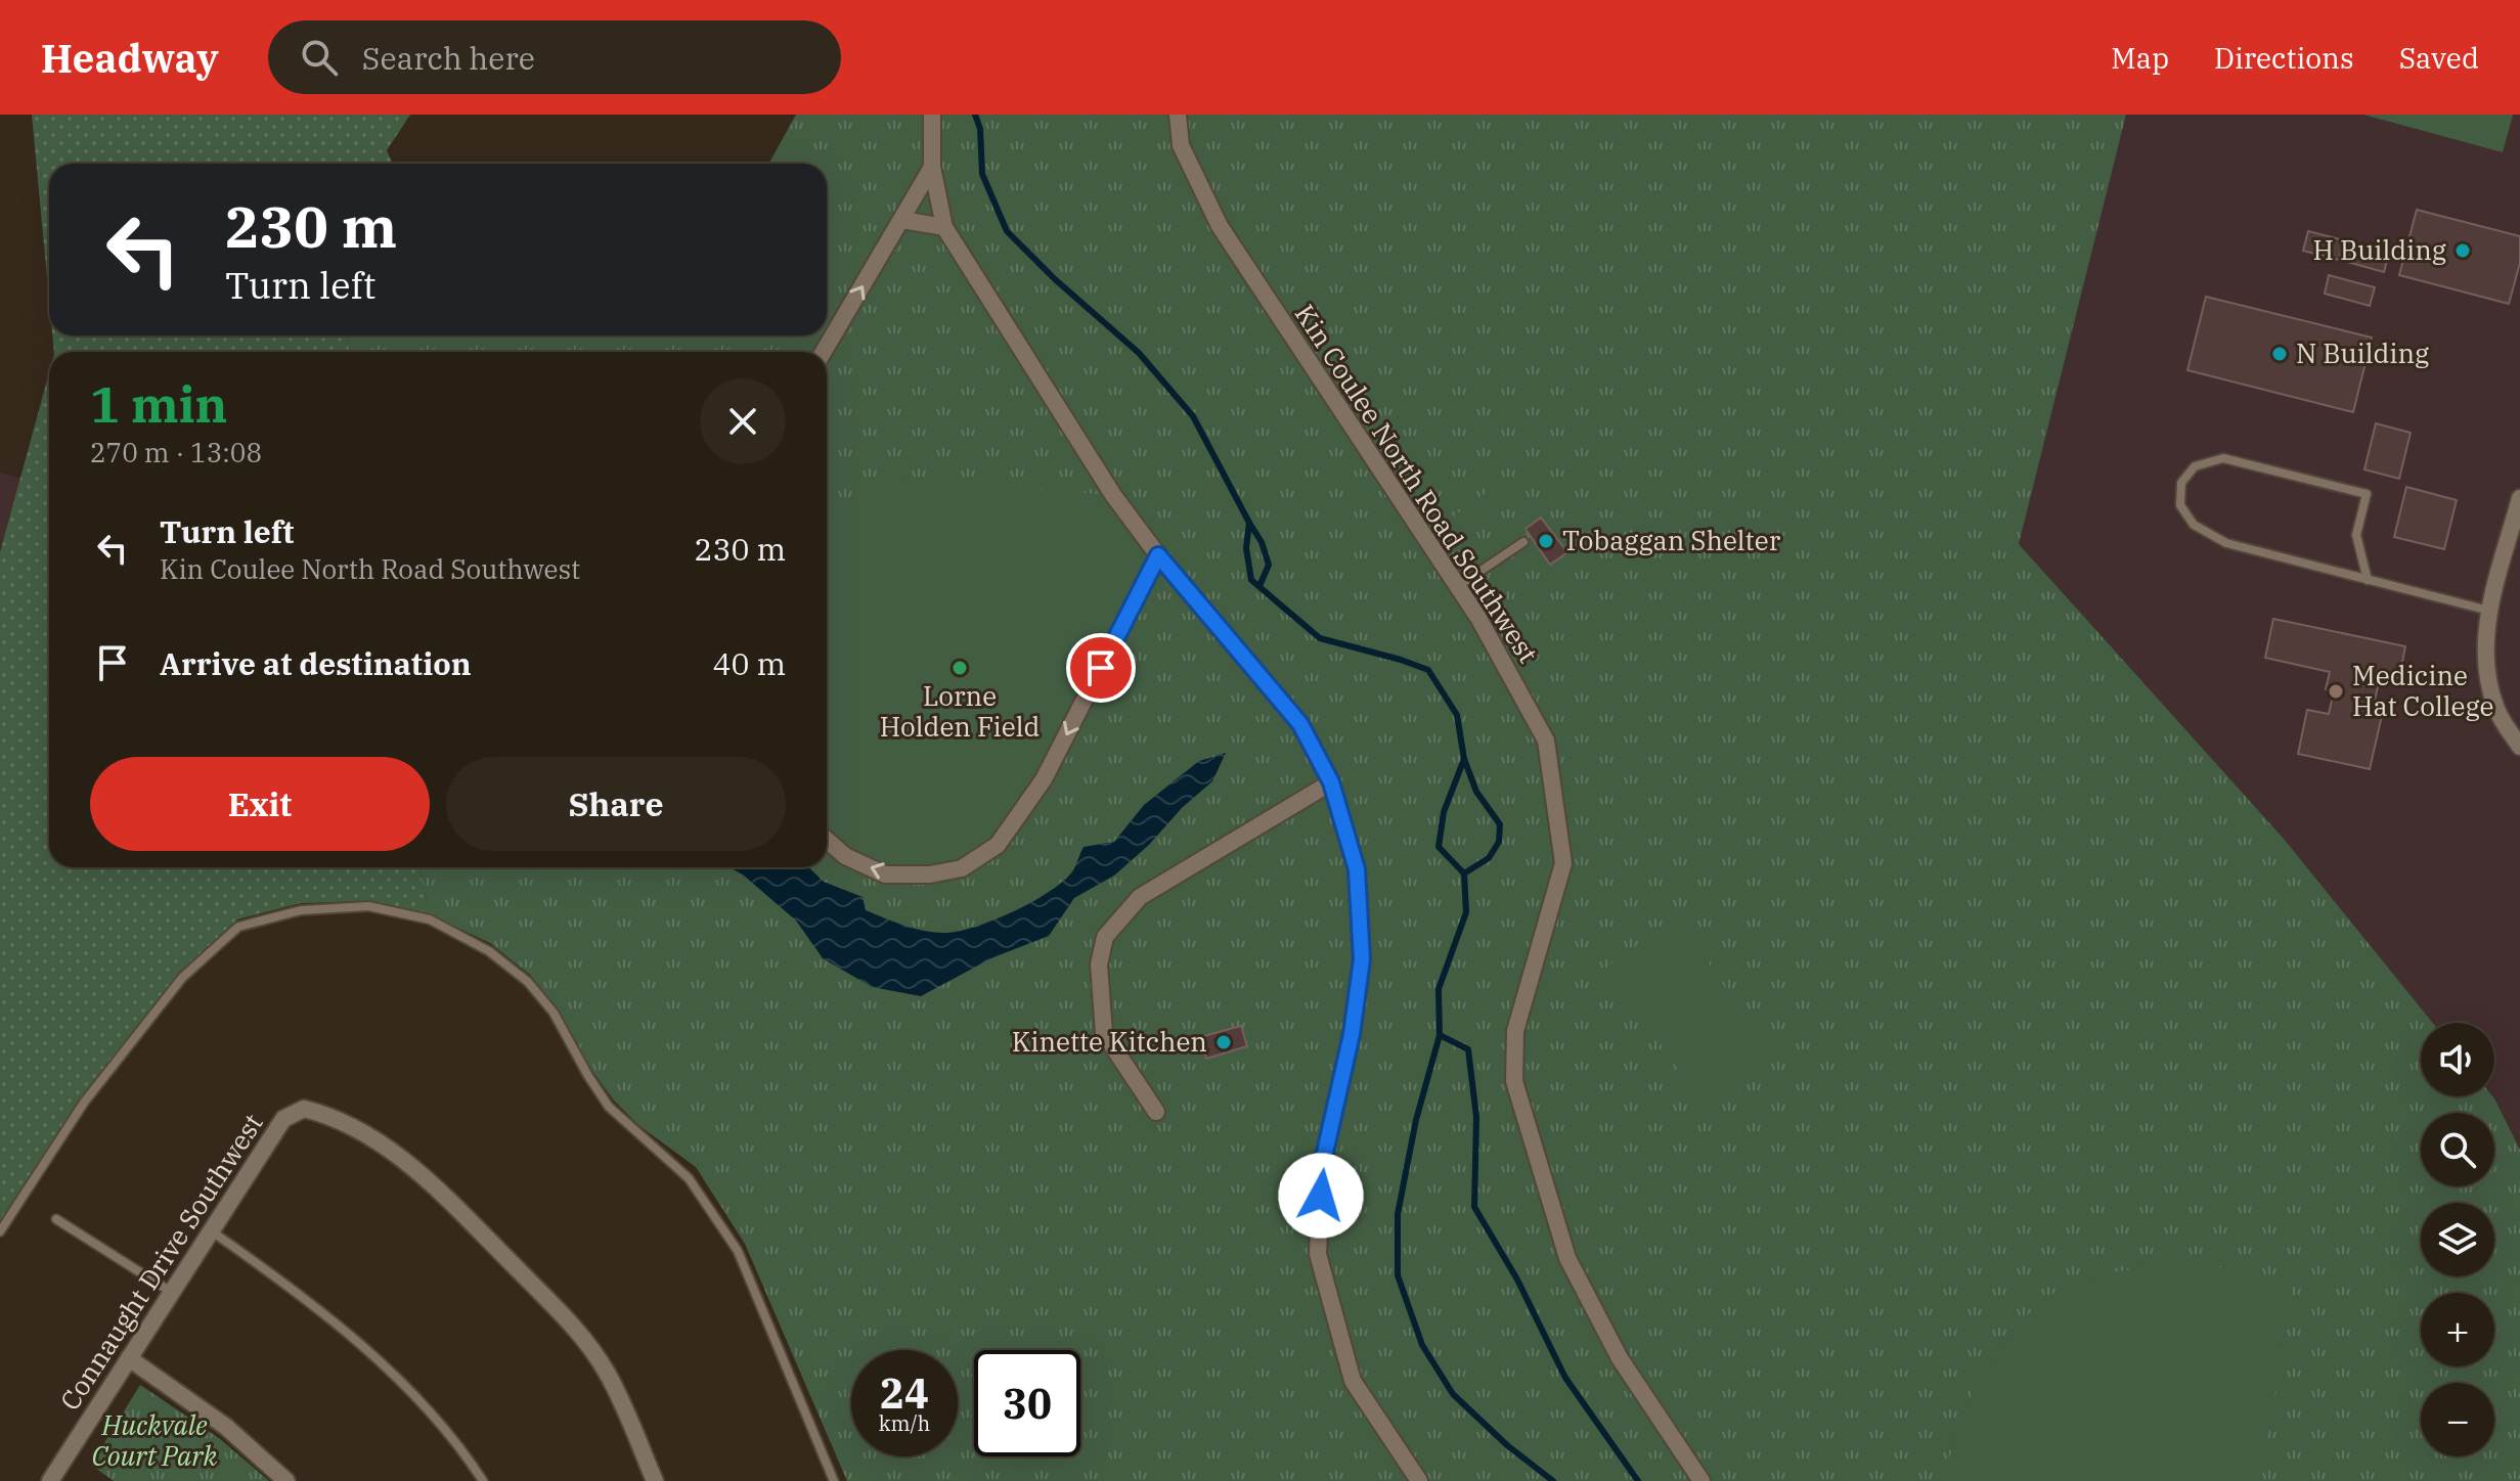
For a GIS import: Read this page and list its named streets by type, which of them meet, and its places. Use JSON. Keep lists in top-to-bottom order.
{
  "streets": {
    "street": ["Kin Coulee North Road Southwest", "Connaught Drive Southwest"]
  },
  "parks": ["Huckvale Court Park"],
  "places": [
    "H Building",
    "N Building",
    "Tobaggan Shelter",
    "Lorne Holden Field",
    "Medicine Hat College",
    "Kinette Kitchen"
  ],
  "page": {
    "header": "Headway",
    "search": "Search here",
    "nav": ["Map", "Directions", "Saved"],
    "turn": ["230 m", "Turn left"],
    "heading": ["1 min", "270 m · 13:08"],
    "list": [
      {
        "name": "Turn left",
        "note": "Kin Coulee North Road Southwest",
        "value": "230 m"
      },
      {
        "name": "Arrive at destination",
        "value": "40 m"
      }
    ],
    "buttons": ["Exit", "Share"],
    "map_buttons": ["+", "−"],
    "speed": "24 km/h",
    "limit": "30"
  }
}
